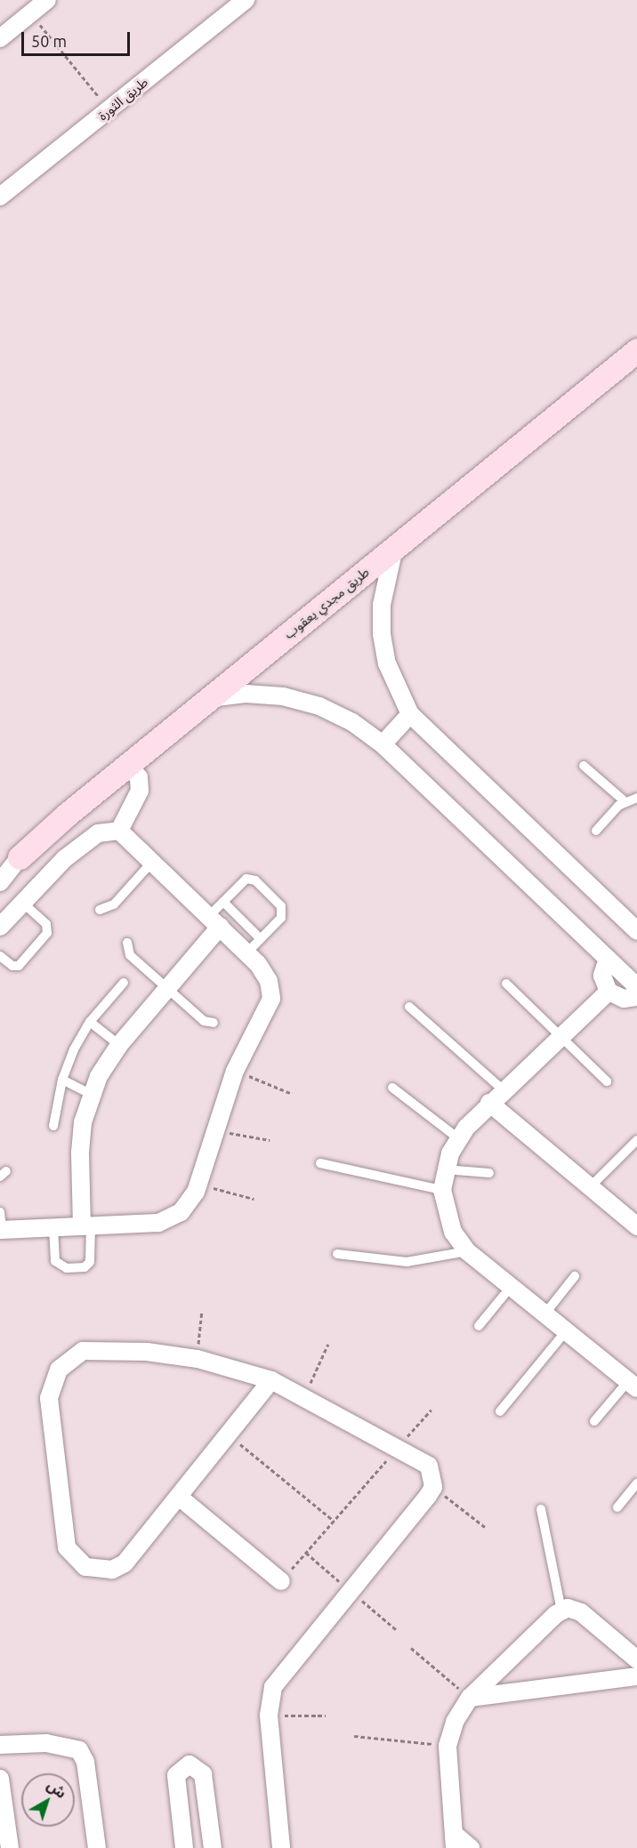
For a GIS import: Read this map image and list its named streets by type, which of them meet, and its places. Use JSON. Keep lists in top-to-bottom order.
{
  "streets": {
    "street": ["طريق الثورة", "طريق مجدي يعقوب"]
  },
  "scale_bar": "50 m",
  "north": "top right"
}
